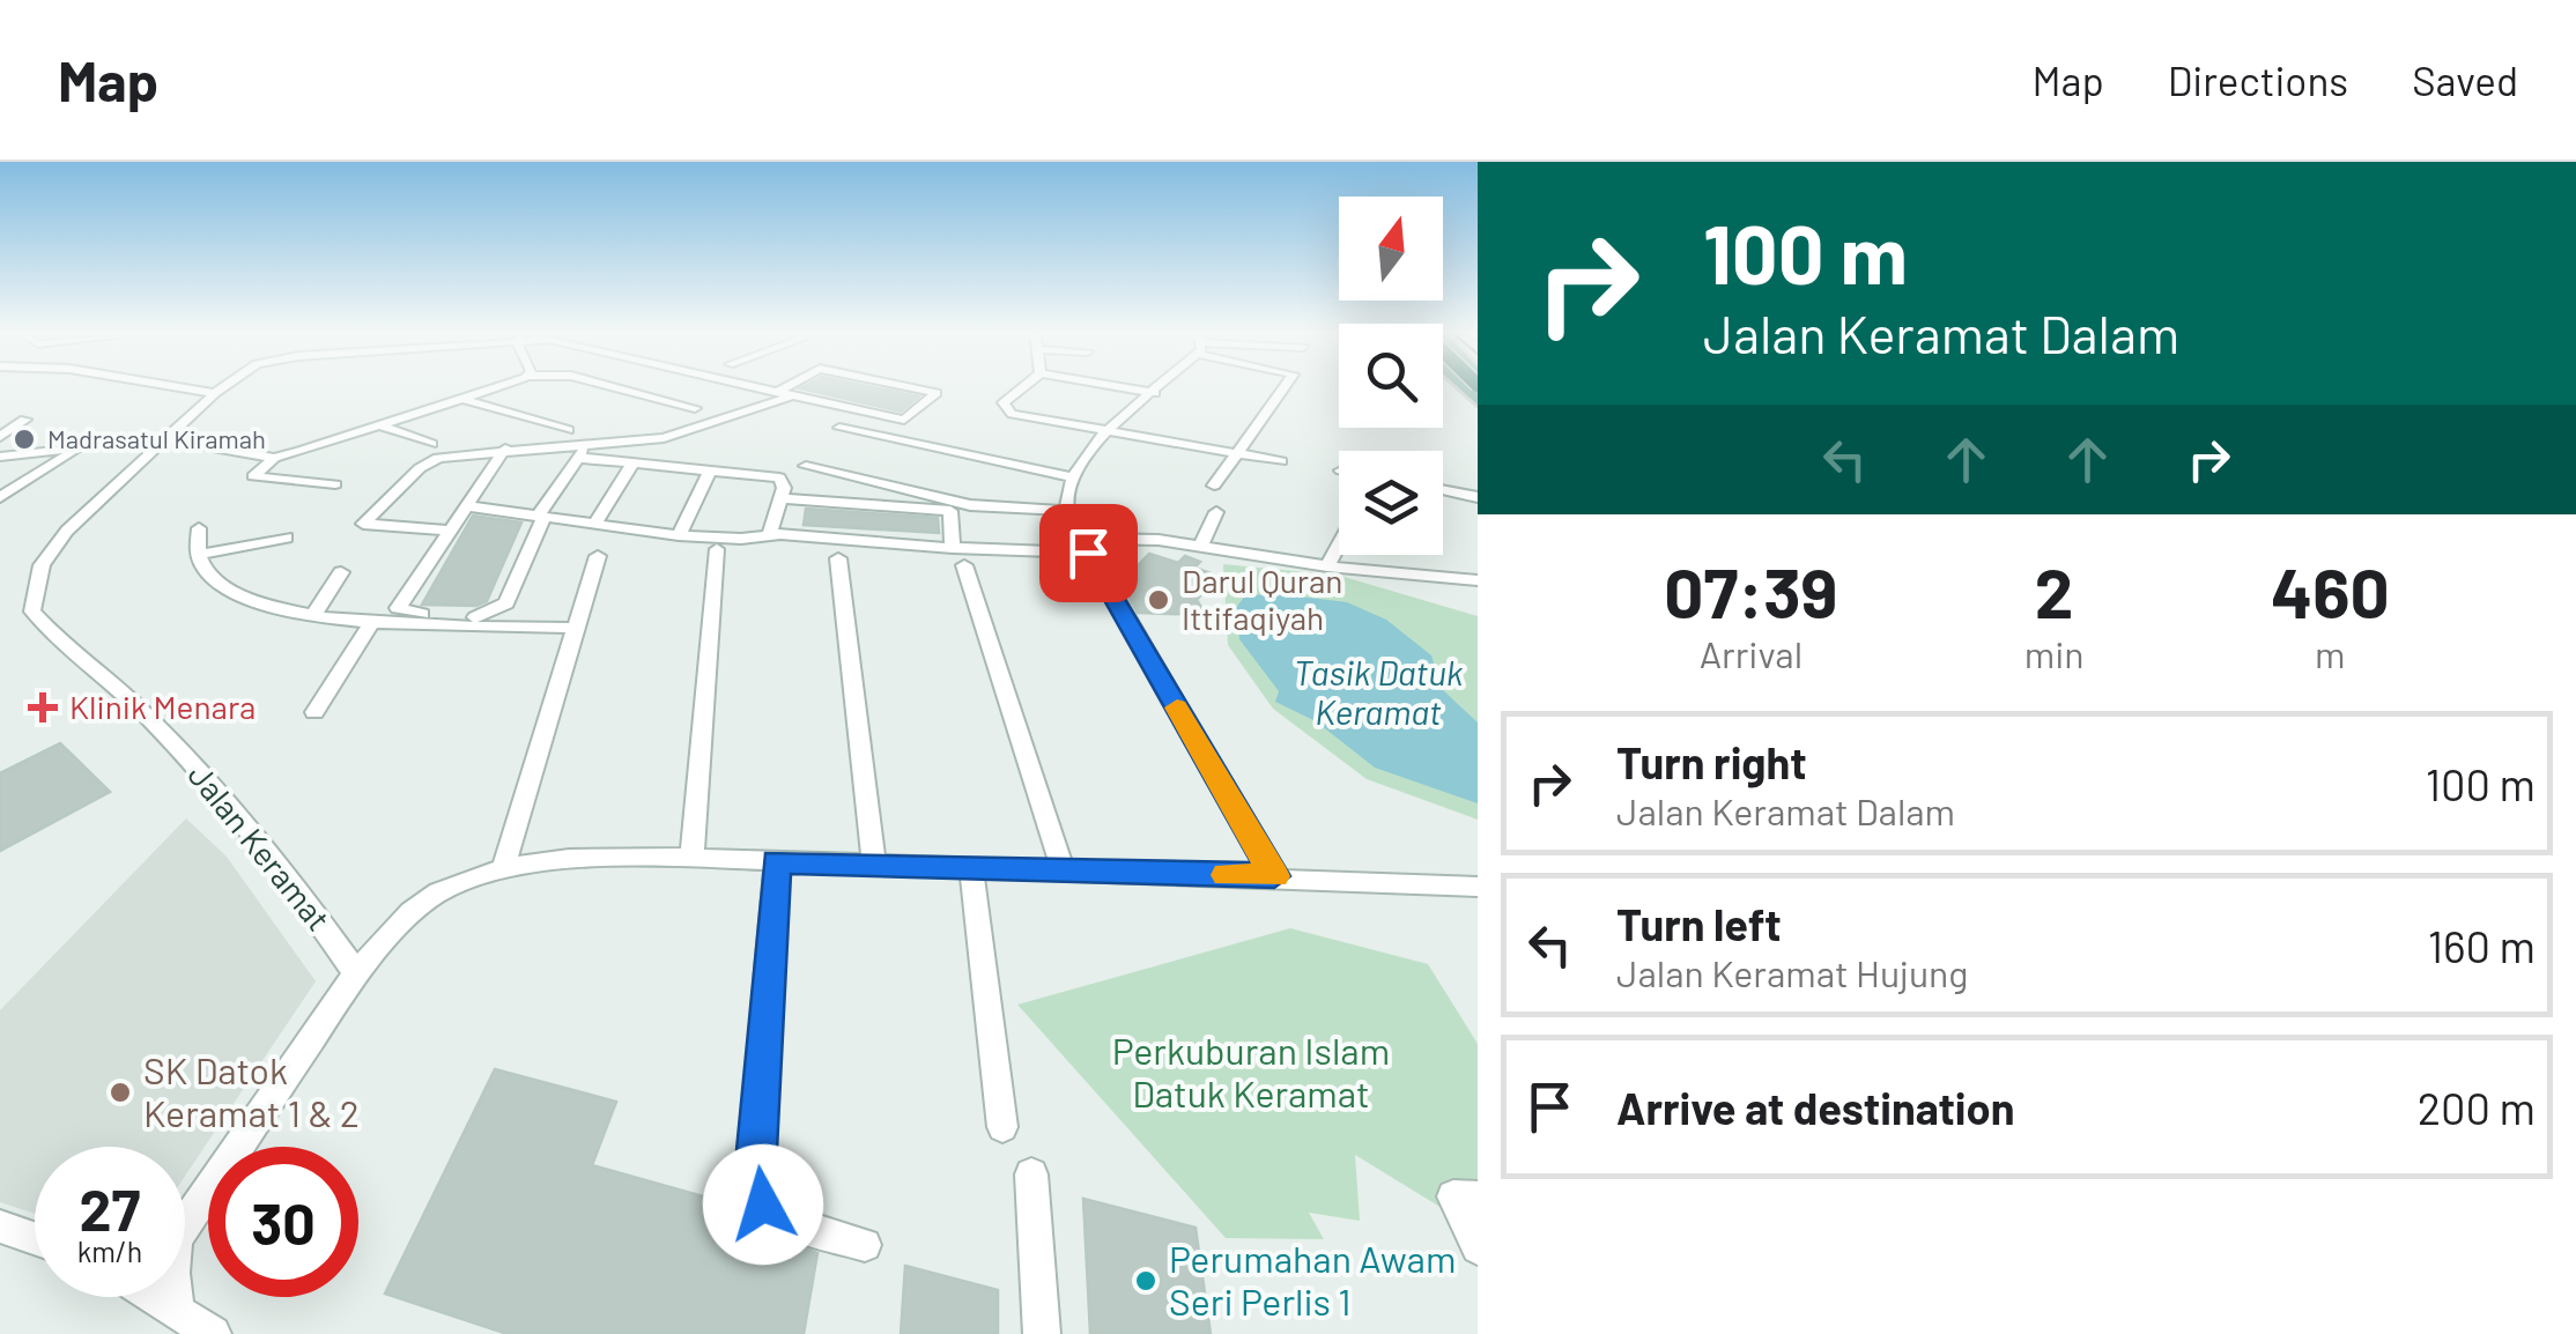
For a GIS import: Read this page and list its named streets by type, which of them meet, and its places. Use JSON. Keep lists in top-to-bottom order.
{
  "streets": {
    "street": ["Jalan Keramat"]
  },
  "water": ["Tasik Datuk Keramat"],
  "parks": ["Perkuburan Islam Datuk Keramat"],
  "places": {
    "other": [
      "Madrasatul Kiramah",
      "Darul Quran Ittifaqiyah",
      "SK Datok Keramat 1 & 2",
      "Perumahan Awam Seri Perlis 1"
    ],
    "health": ["Klinik Menara"]
  },
  "north": "top",
  "page": {
    "header": "Map",
    "nav": ["Map", "Directions", "Saved"],
    "turn": ["100 m", "Jalan Keramat Dalam"],
    "eta": [
      "07:39",
      "Arrival",
      "2",
      "min",
      "460",
      "m"
    ],
    "list": [
      {
        "name": "Turn right",
        "note": "Jalan Keramat Dalam",
        "value": "100 m"
      },
      {
        "name": "Turn left",
        "note": "Jalan Keramat Hujung",
        "value": "160 m"
      },
      {
        "name": "Arrive at destination",
        "value": "200 m"
      }
    ],
    "speed": "27 km/h",
    "limit": "30"
  }
}
